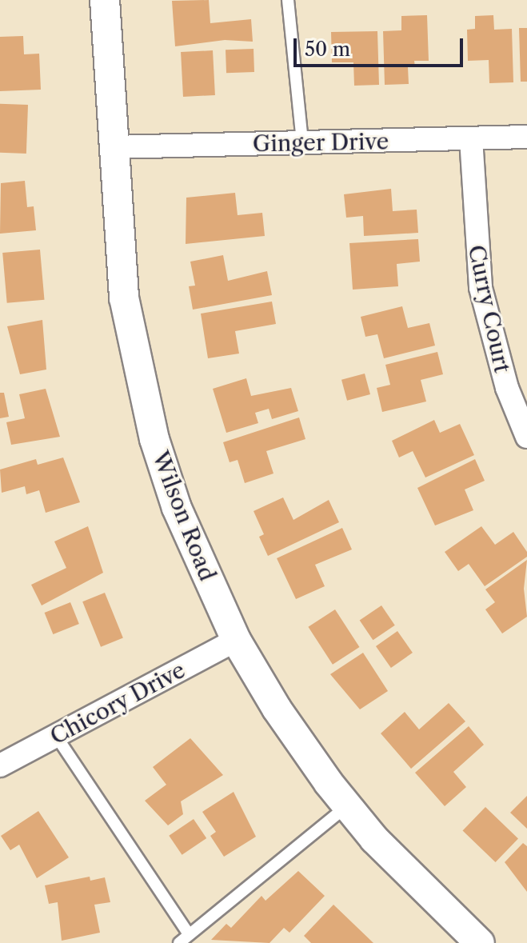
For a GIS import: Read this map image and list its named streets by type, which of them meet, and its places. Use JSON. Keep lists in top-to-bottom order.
{
  "streets": {
    "street": [
      "Ginger Drive",
      "Curry Court",
      "Wilson Road",
      "Chicory Drive"
    ]
  },
  "crossings": [
    ["Ginger Drive", "Curry Court"],
    ["Ginger Drive", "Wilson Road"],
    ["Wilson Road", "Chicory Drive"]
  ],
  "scale_bar": "50 m"
}
